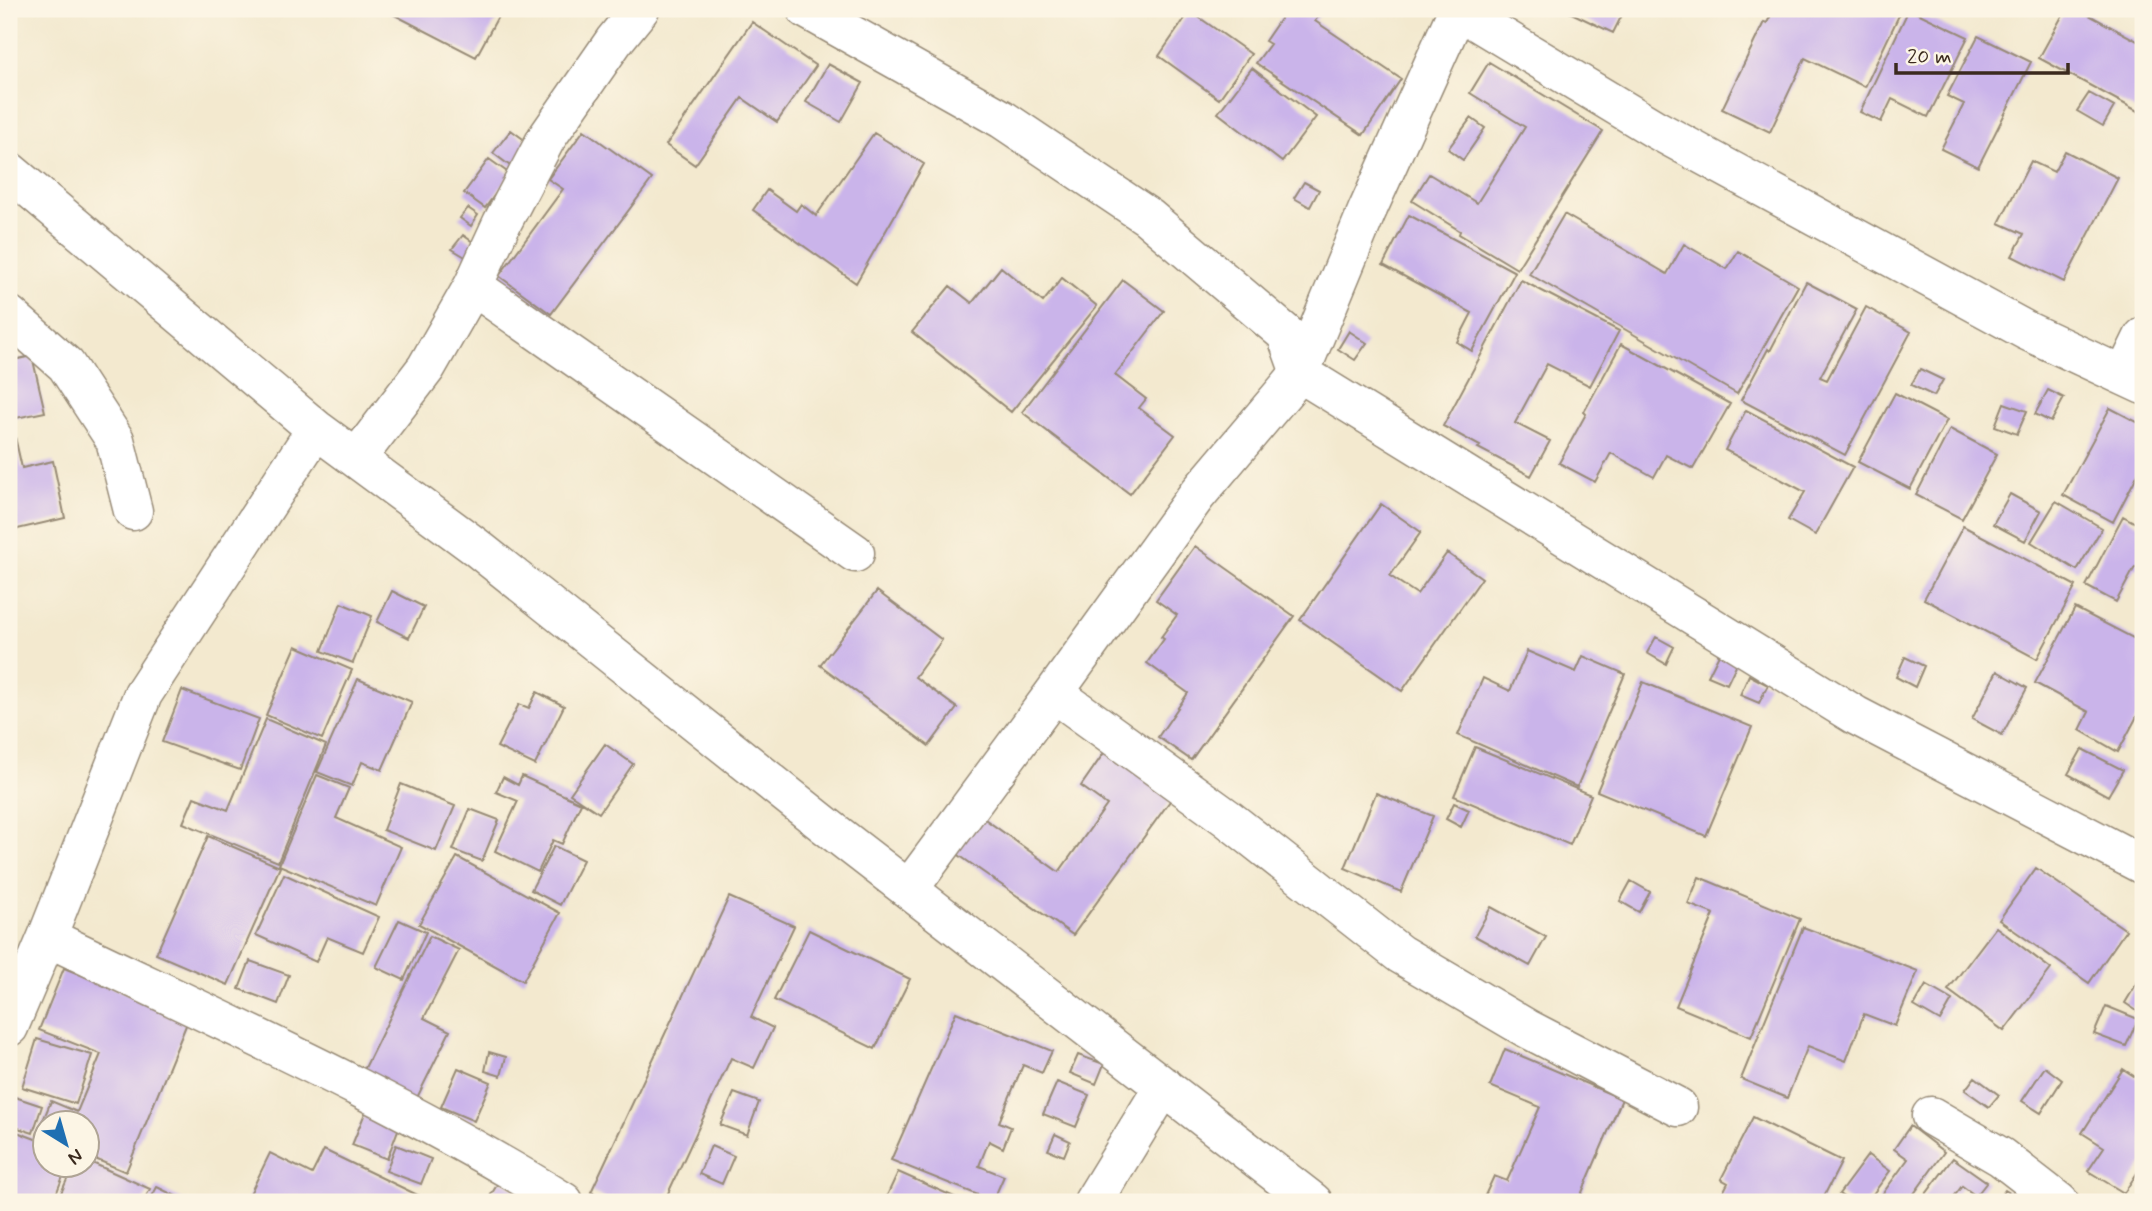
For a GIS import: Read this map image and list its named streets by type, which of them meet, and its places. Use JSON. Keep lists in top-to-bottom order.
{
  "scale_bar": "20 m",
  "north": "bottom right"
}
